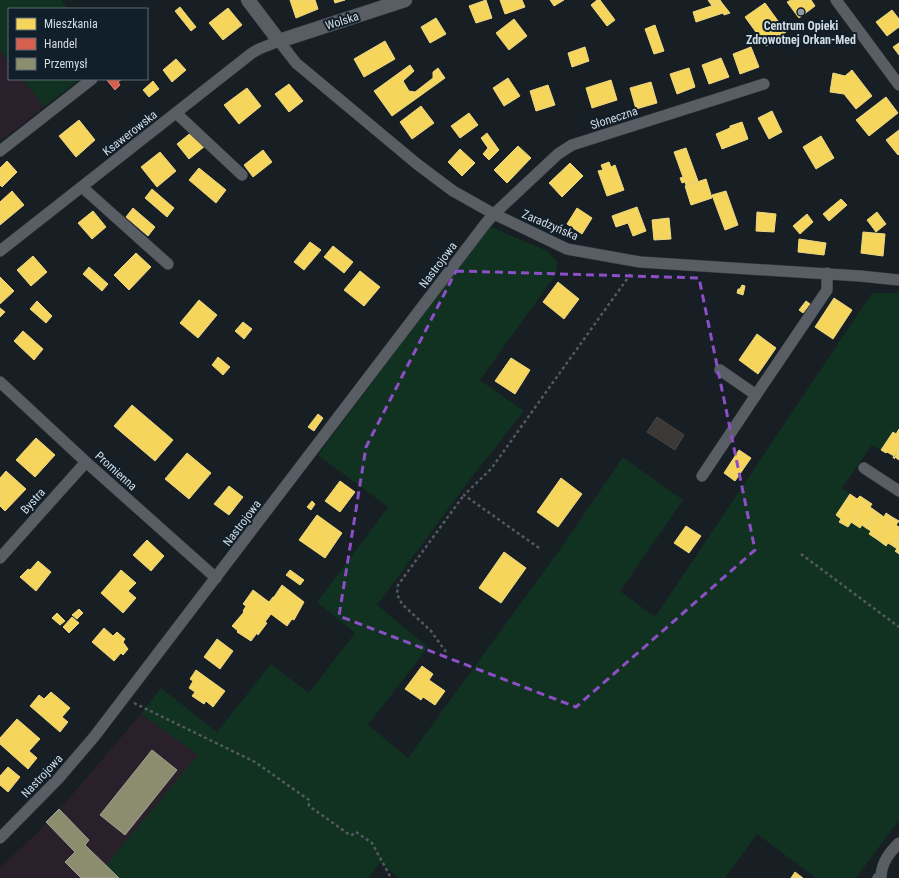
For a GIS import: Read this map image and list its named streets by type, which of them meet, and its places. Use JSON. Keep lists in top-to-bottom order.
{
  "streets": {
    "street": [
      "Wolska",
      "Słoneczna",
      "Ksawerowska",
      "Zaradzyńska",
      "Nastrojowa",
      "Promienna",
      "Bystra"
    ]
  },
  "crossings": [
    ["Wolska", "Ksawerowska"],
    ["Wolska", "Zaradzyńska"],
    ["Słoneczna", "Zaradzyńska"],
    ["Słoneczna", "Nastrojowa"],
    ["Ksawerowska", "Zaradzyńska"],
    ["Zaradzyńska", "Nastrojowa"],
    ["Nastrojowa", "Promienna"],
    ["Promienna", "Bystra"]
  ],
  "places": ["Centrum Opieki Zdrowotnej Orkan-Med"],
  "legend": ["Mieszkania", "Handel", "Przemysł"]
}
